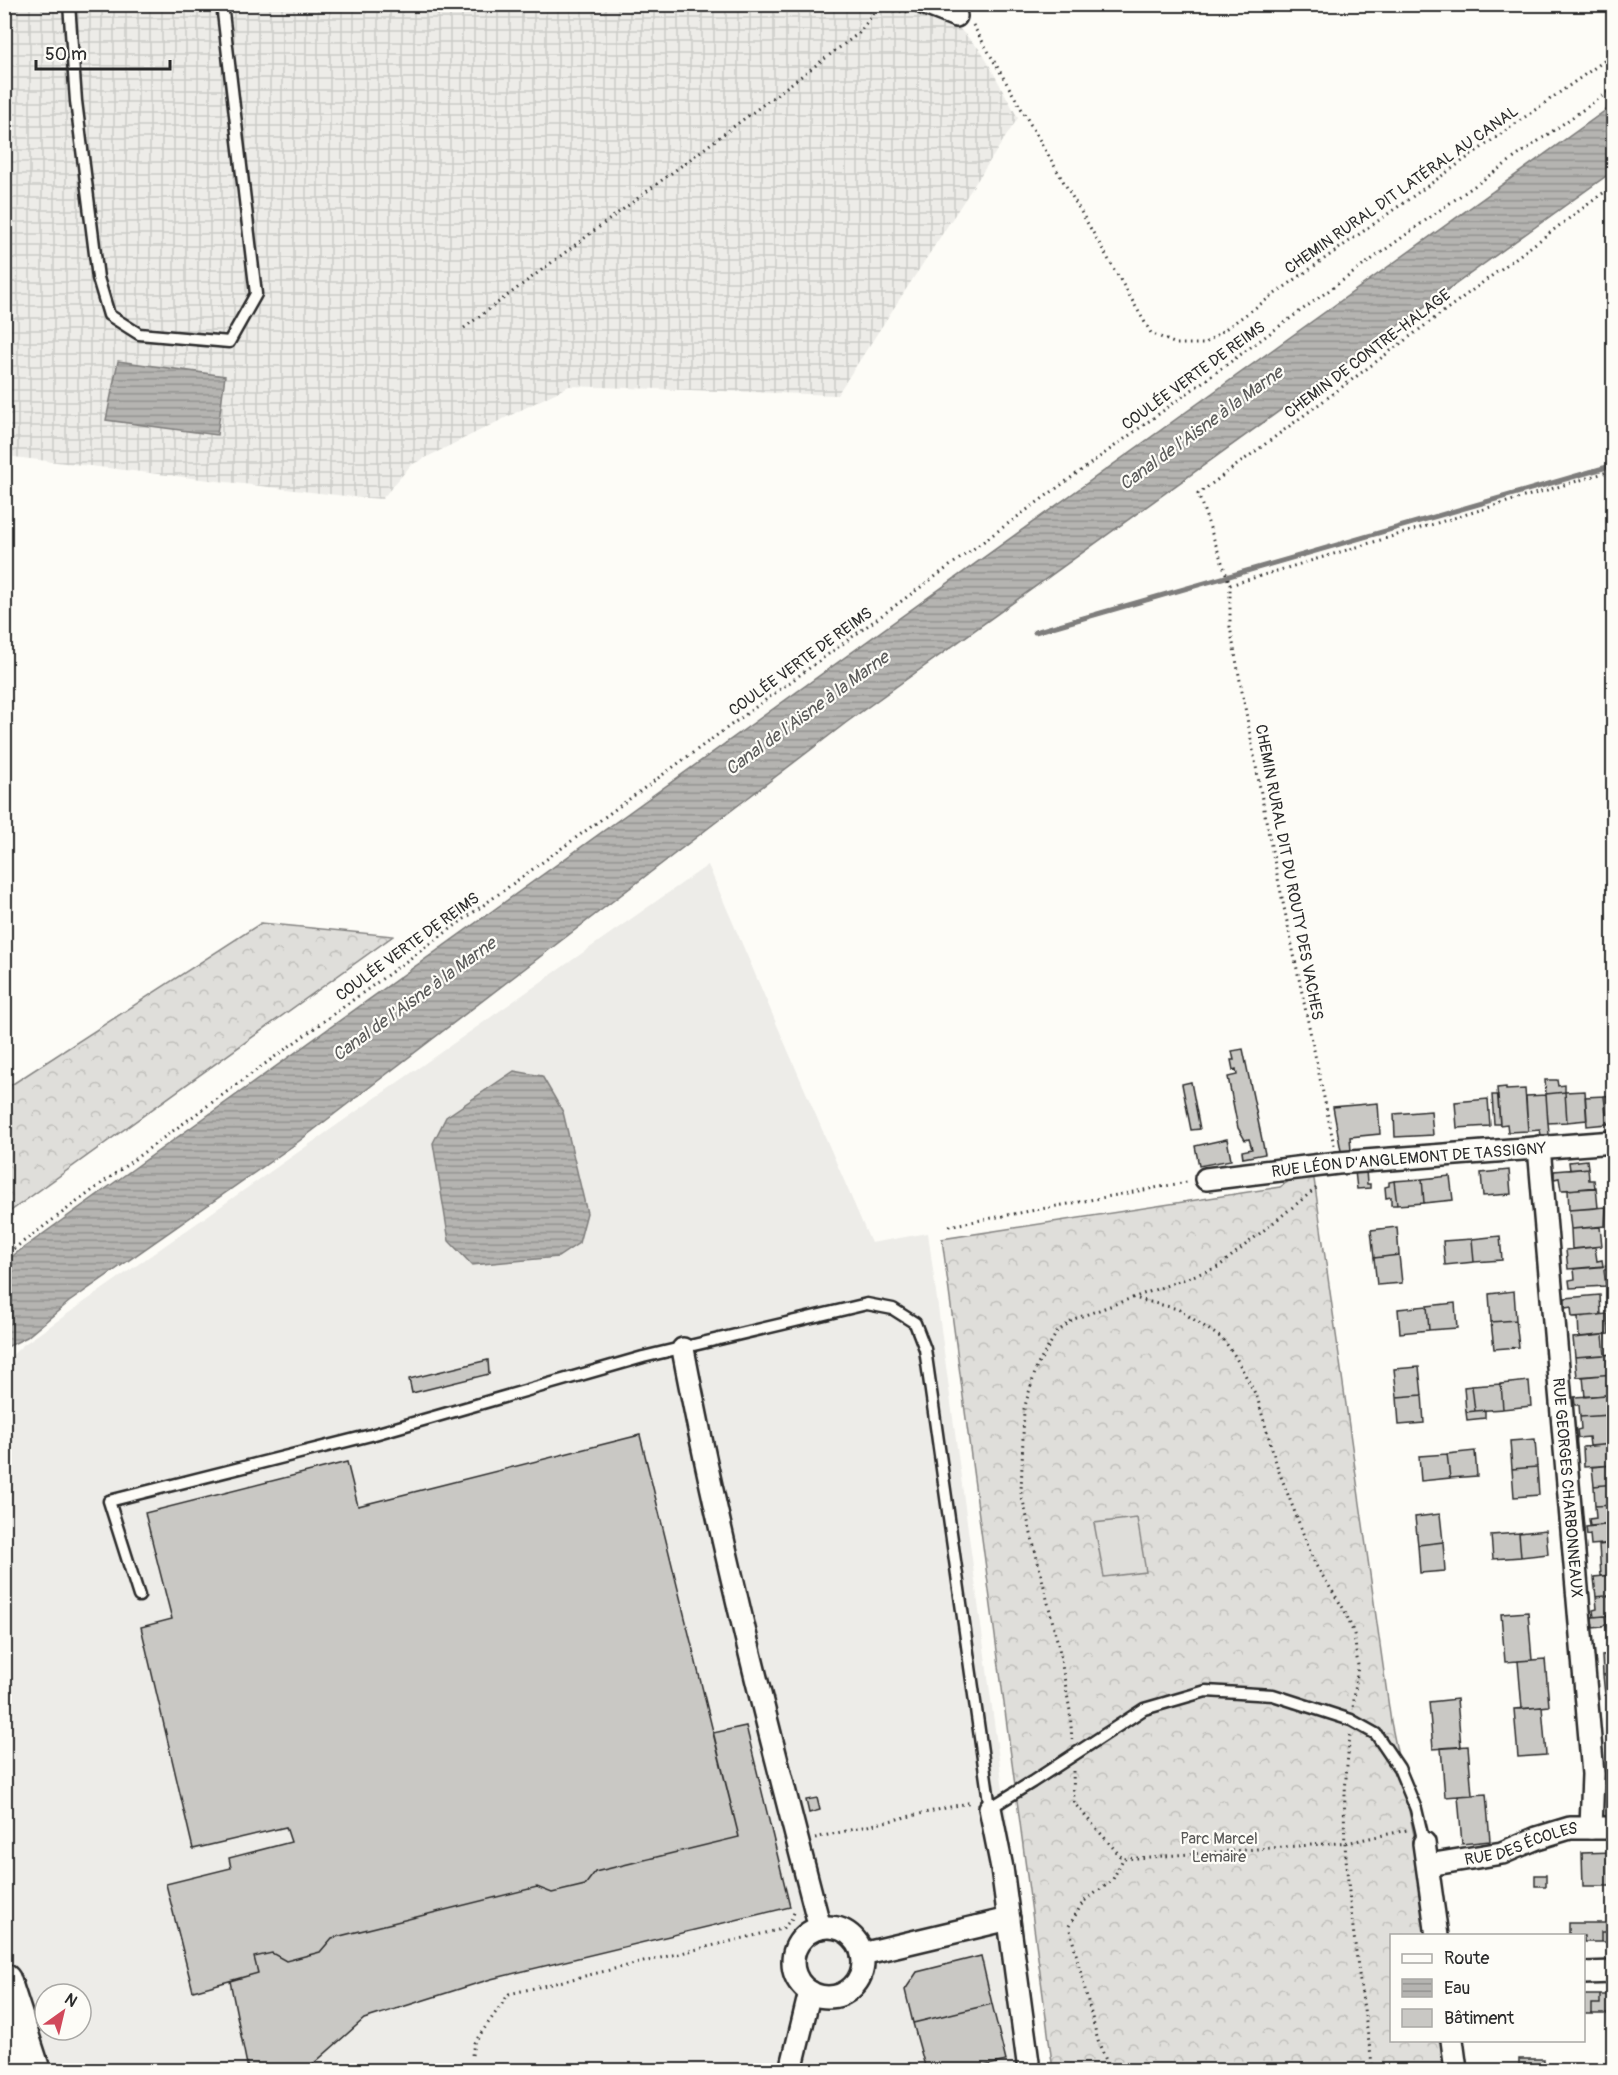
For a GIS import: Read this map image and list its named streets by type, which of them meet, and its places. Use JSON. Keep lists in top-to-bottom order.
{
  "streets": {
    "street": ["RUE LÉON D'ANGLEMONT DE TASSIGNY", "RUE GEORGES CHARBONNEAUX", "RUE DES ÉCOLES"],
    "path": [
      "CHEMIN RURAL DIT LATÉRAL AU CANAL",
      "CHEMIN DE CONTRE-HALAGE",
      "COULÉE VERTE DE REIMS",
      "CHEMIN RURAL DIT DU ROUTY DES VACHES"
    ]
  },
  "crossings": [
    ["CHEMIN DE CONTRE-HALAGE", "CHEMIN RURAL DIT DU ROUTY DES VACHES"],
    ["CHEMIN RURAL DIT DU ROUTY DES VACHES", "RUE LÉON D'ANGLEMONT DE TASSIGNY"],
    ["RUE LÉON D'ANGLEMONT DE TASSIGNY", "RUE GEORGES CHARBONNEAUX"],
    ["RUE GEORGES CHARBONNEAUX", "RUE DES ÉCOLES"]
  ],
  "water": ["Canal de l'Aisne à la Marne"],
  "parks": ["Parc Marcel Lemaire"],
  "legend": ["Route", "Eau", "Bâtiment"],
  "scale_bar": "50 m",
  "north": "top right"
}
